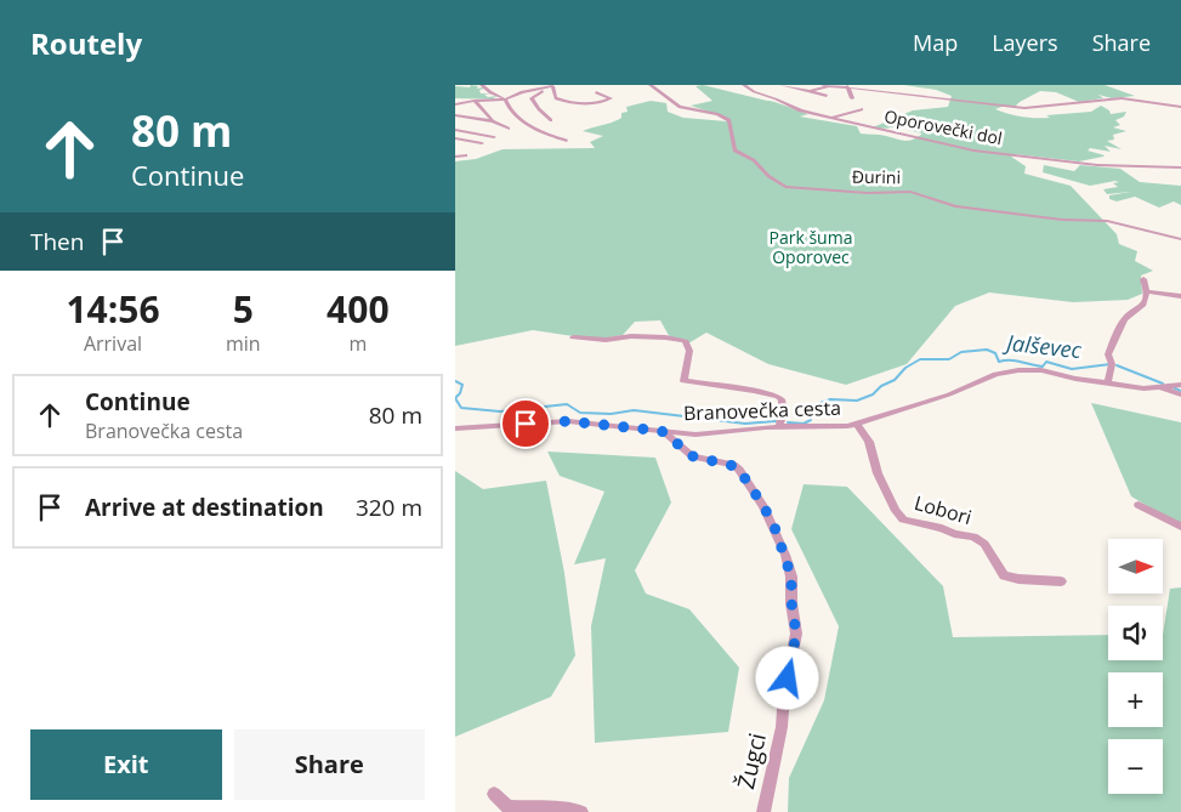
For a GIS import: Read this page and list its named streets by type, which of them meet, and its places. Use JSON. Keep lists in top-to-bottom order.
{
  "streets": {
    "street": [
      "Oporovečki dol",
      "Đurini",
      "Branovečka cesta",
      "Lobori",
      "Žugci"
    ]
  },
  "crossings": [
    ["Branovečka cesta", "Lobori"],
    ["Branovečka cesta", "Žugci"]
  ],
  "water": ["Jalševec"],
  "parks": ["Park šuma Oporovec"],
  "north": "right",
  "page": {
    "header": "Routely",
    "nav": ["Map", "Layers", "Share"],
    "turn": ["80 m", "Continue"],
    "then": "Then",
    "eta": [
      "14:56",
      "Arrival",
      "5",
      "min",
      "400",
      "m"
    ],
    "list": [
      {
        "name": "Continue",
        "note": "Branovečka cesta",
        "value": "80 m"
      },
      {
        "name": "Arrive at destination",
        "value": "320 m"
      }
    ],
    "map_buttons": ["+", "−"],
    "buttons": ["Exit", "Share"]
  }
}
